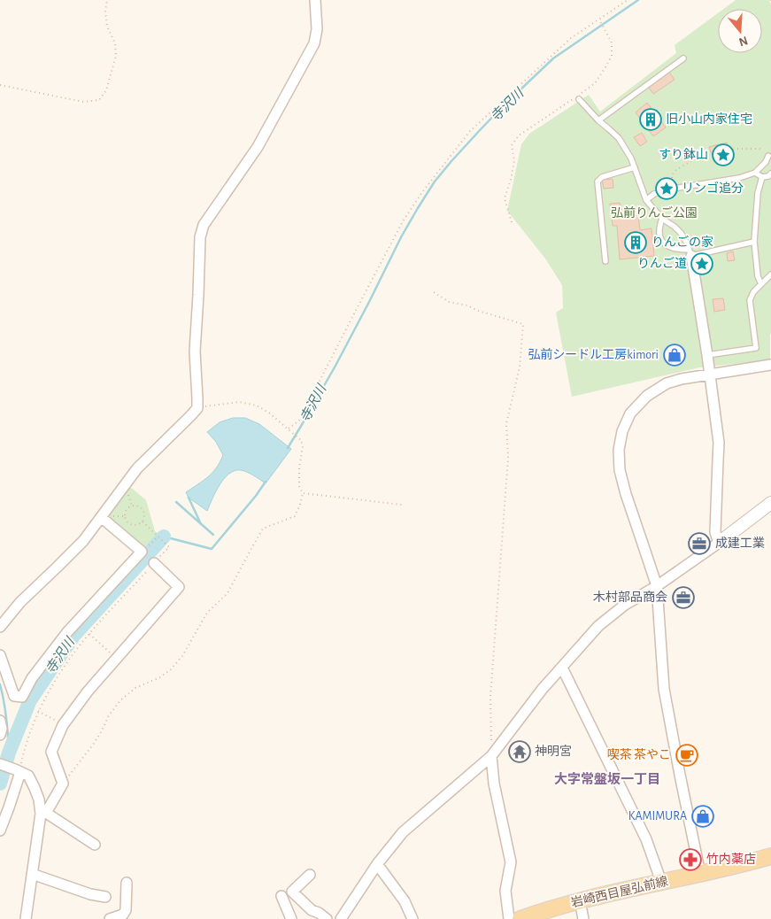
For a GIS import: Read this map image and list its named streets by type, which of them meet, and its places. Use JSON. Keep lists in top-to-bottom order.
{
  "streets": {
    "main road": ["岩崎西目屋弘前線"]
  },
  "districts": ["大字常盤坂一丁目"],
  "water": ["寺沢川"],
  "parks": ["弘前りんご公園"],
  "places": {
    "building": ["旧小山内家住宅", "りんごの家"],
    "place": ["すり鉢山", "リンゴ追分", "りんご道"],
    "shop": ["弘前シードル工房kimori", "KAMIMURA"],
    "office": ["成建工業", "木村部品商会"],
    "temple": ["神明宮"],
    "cafe": ["喫茶 茶やこ"],
    "pharmacy": ["竹内薬店"]
  },
  "north": "bottom"
}
